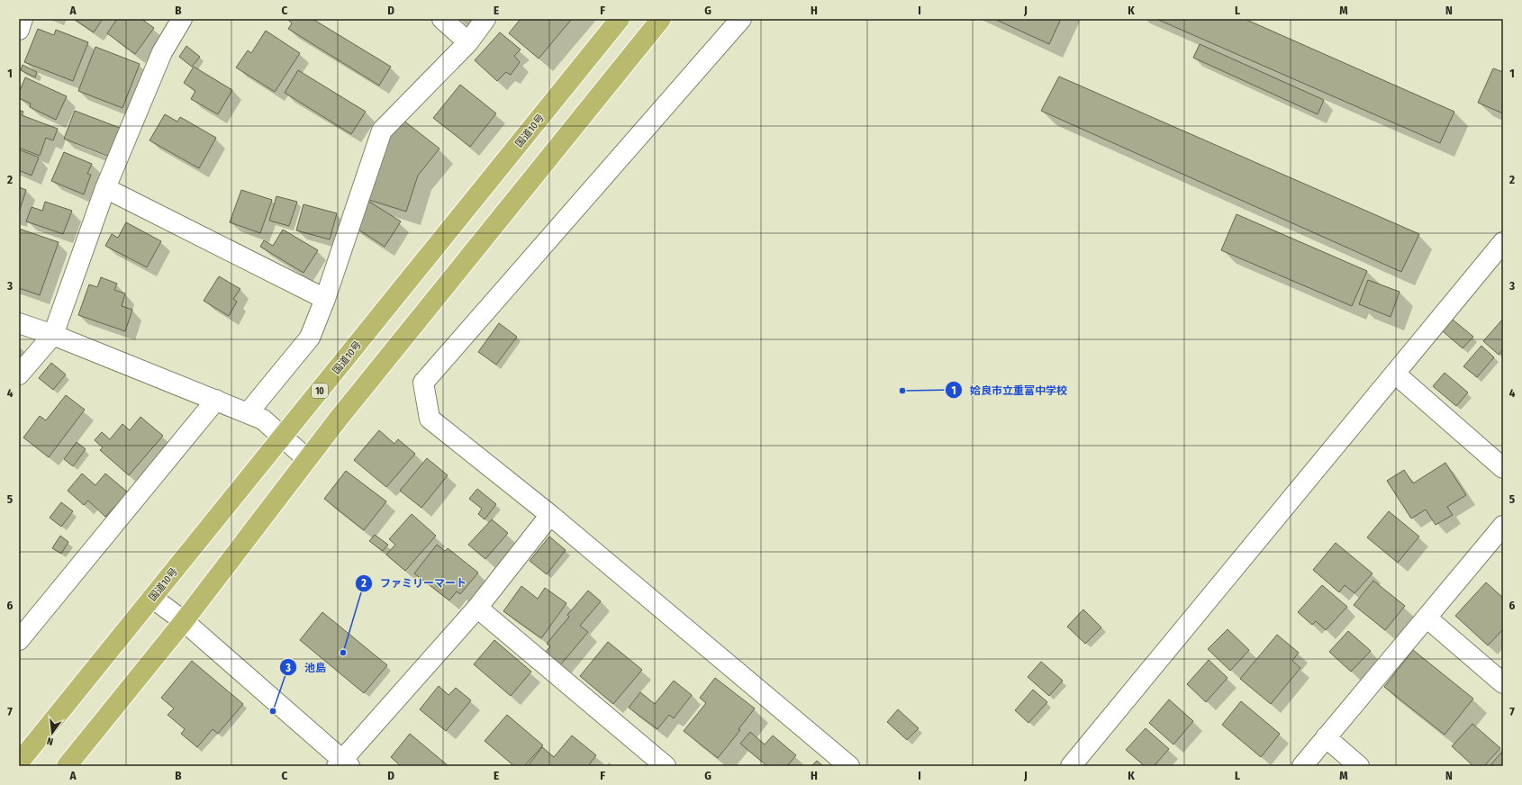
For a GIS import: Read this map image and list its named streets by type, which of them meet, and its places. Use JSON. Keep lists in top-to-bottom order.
{
  "streets": {
    "highway": ["国道10号", "10"]
  },
  "places": ["姶良市立重富中学校", "ファミリーマート", "池島"],
  "north": "bottom",
  "grid": {
    "columns": [
      "A",
      "B",
      "C",
      "D",
      "E",
      "F",
      "G",
      "H",
      "I",
      "J",
      "K",
      "L",
      "M",
      "N"
    ],
    "rows": [
      "1",
      "2",
      "3",
      "4",
      "5",
      "6",
      "7"
    ]
  }
}
